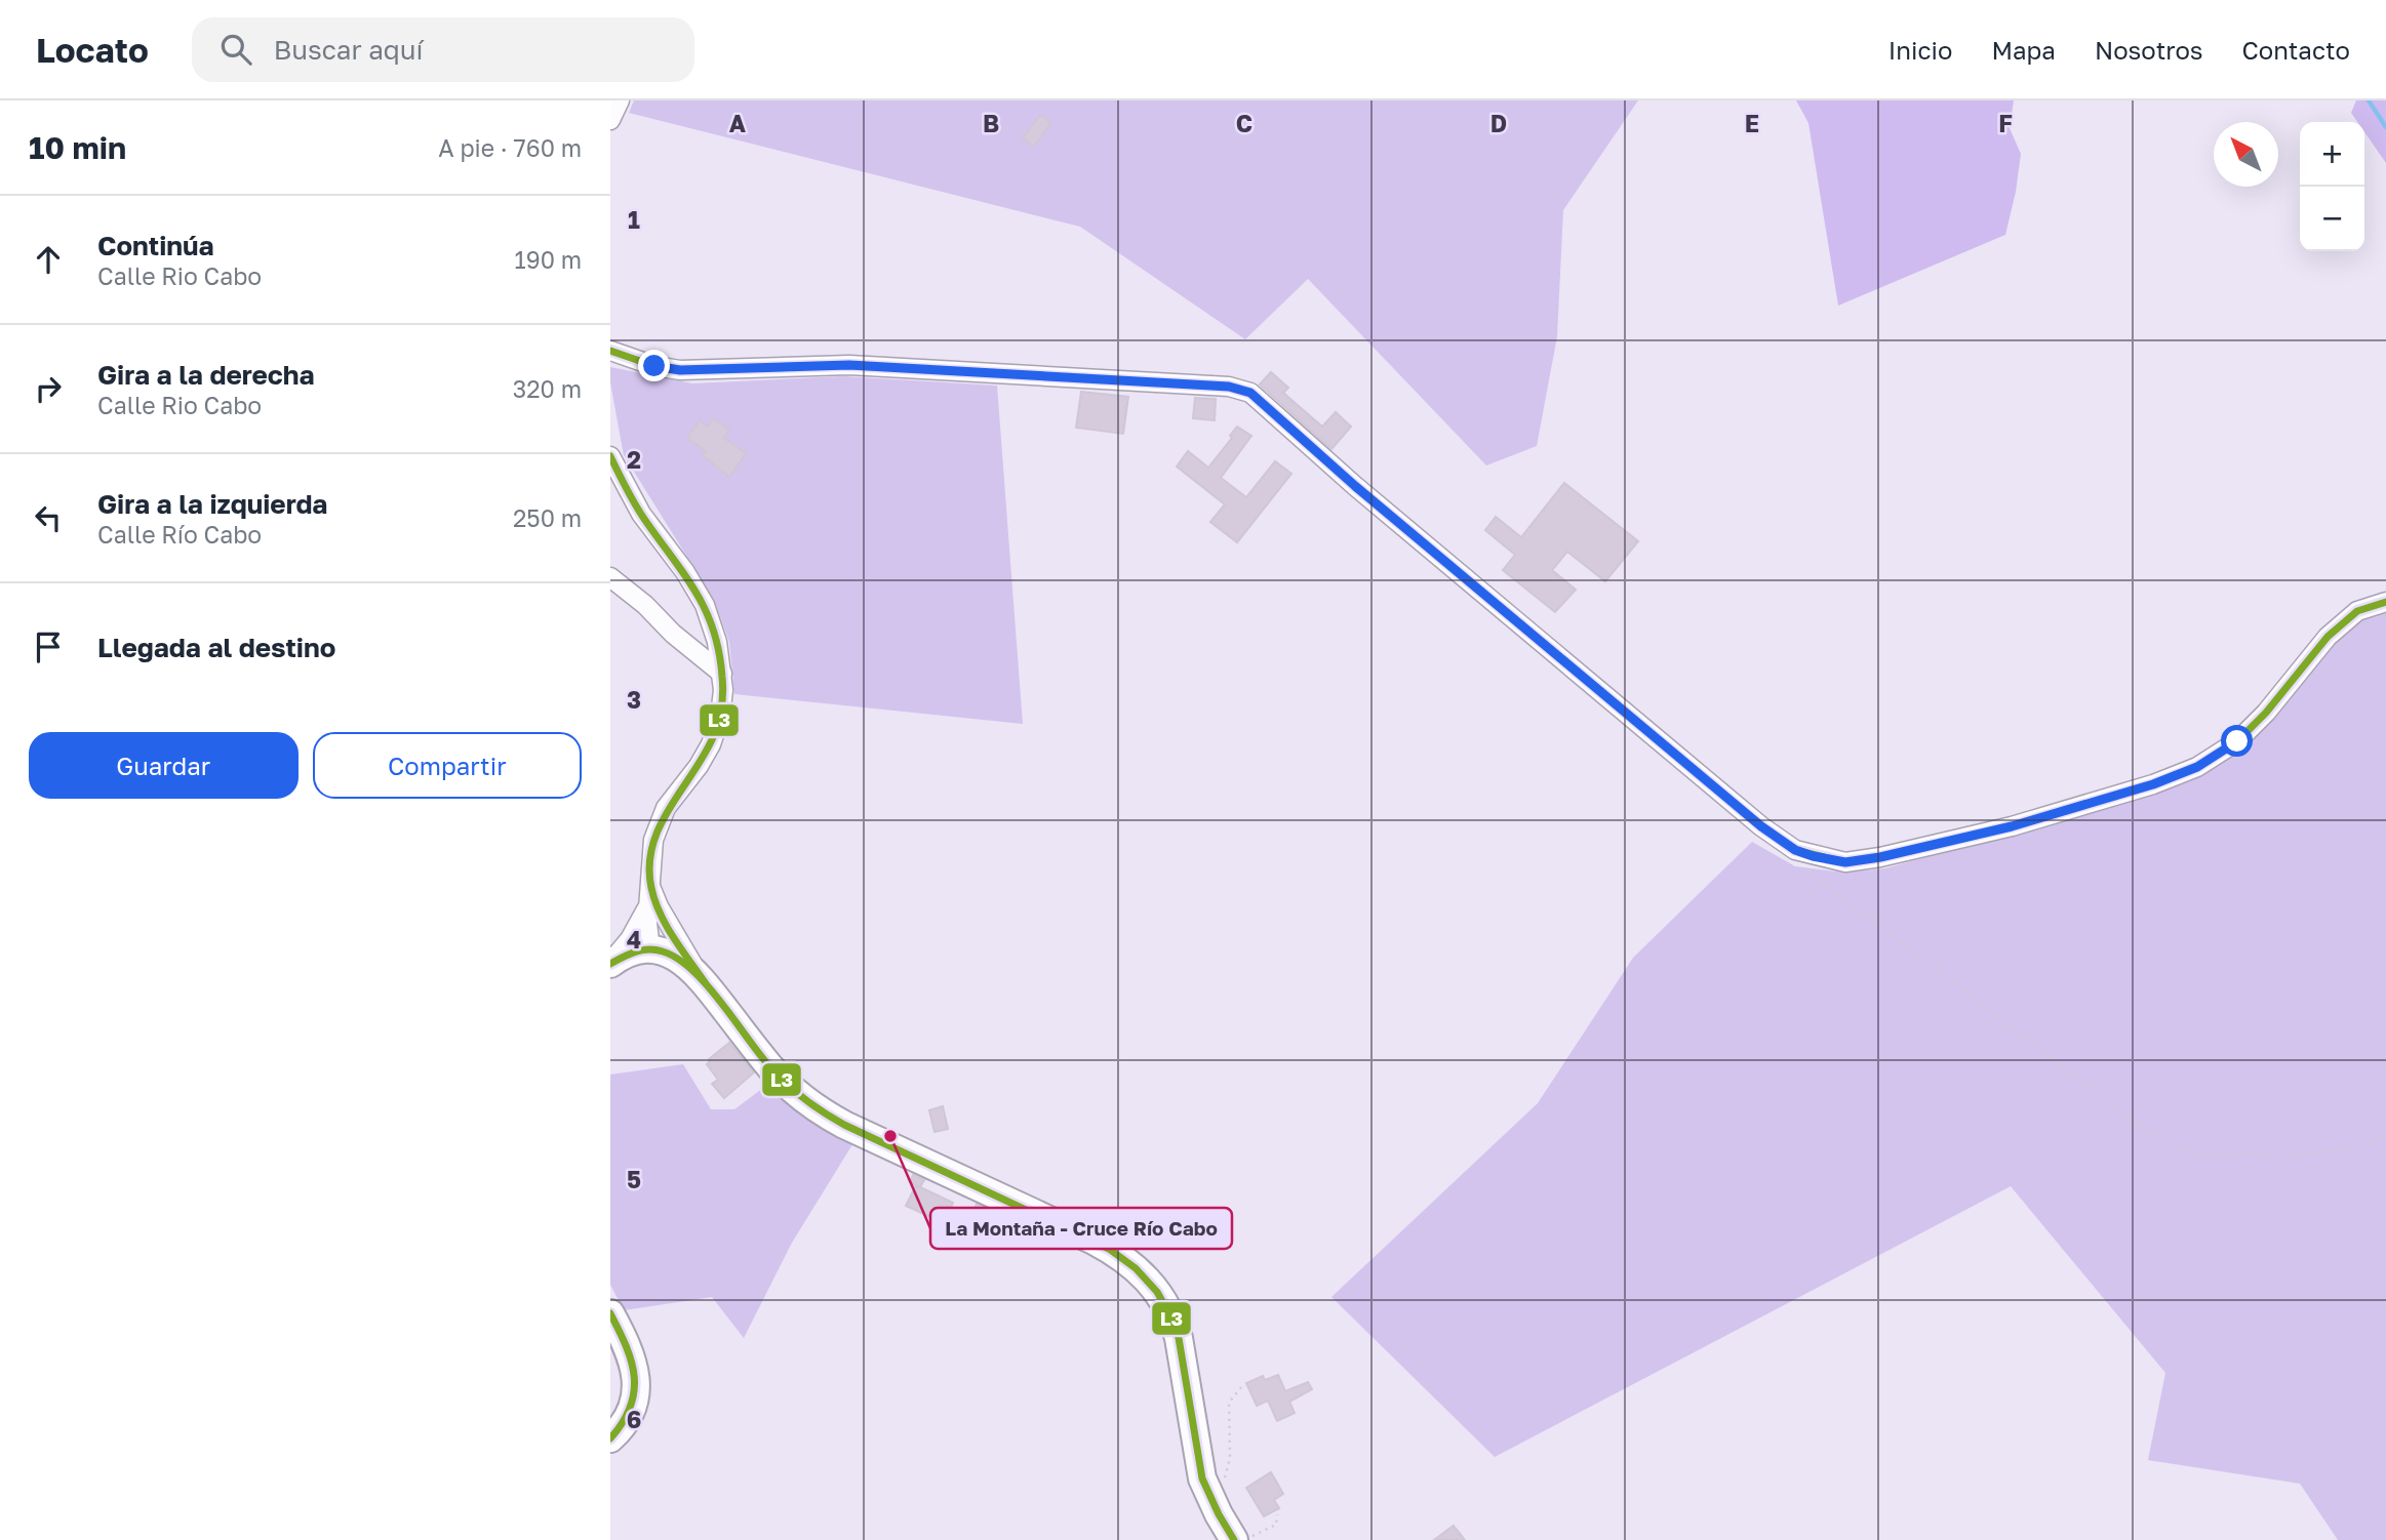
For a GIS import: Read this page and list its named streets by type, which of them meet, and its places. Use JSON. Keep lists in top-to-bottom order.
{
  "places": ["La Montaña - Cruce Río Cabo"],
  "lines": ["transit line L3"],
  "north": "top left",
  "page": {
    "header": "Locato",
    "search": "Buscar aquí",
    "nav": [
      "Inicio",
      "Mapa",
      "Nosotros",
      "Contacto"
    ],
    "heading": ["10 min", "A pie · 760 m"],
    "map_buttons": ["+", "−"],
    "list": [
      ["Continúa", "Calle Rio Cabo", "190 m"],
      ["Gira a la derecha", "Calle Rio Cabo", "320 m"],
      ["Gira a la izquierda", "Calle Río Cabo", "250 m"],
      "Llegada al destino"
    ],
    "buttons": ["Guardar", "Compartir"]
  },
  "grid": {
    "columns": [
      "A",
      "B",
      "C",
      "D",
      "E",
      "F"
    ],
    "rows": [
      "1",
      "2",
      "3",
      "4",
      "5",
      "6"
    ]
  }
}
